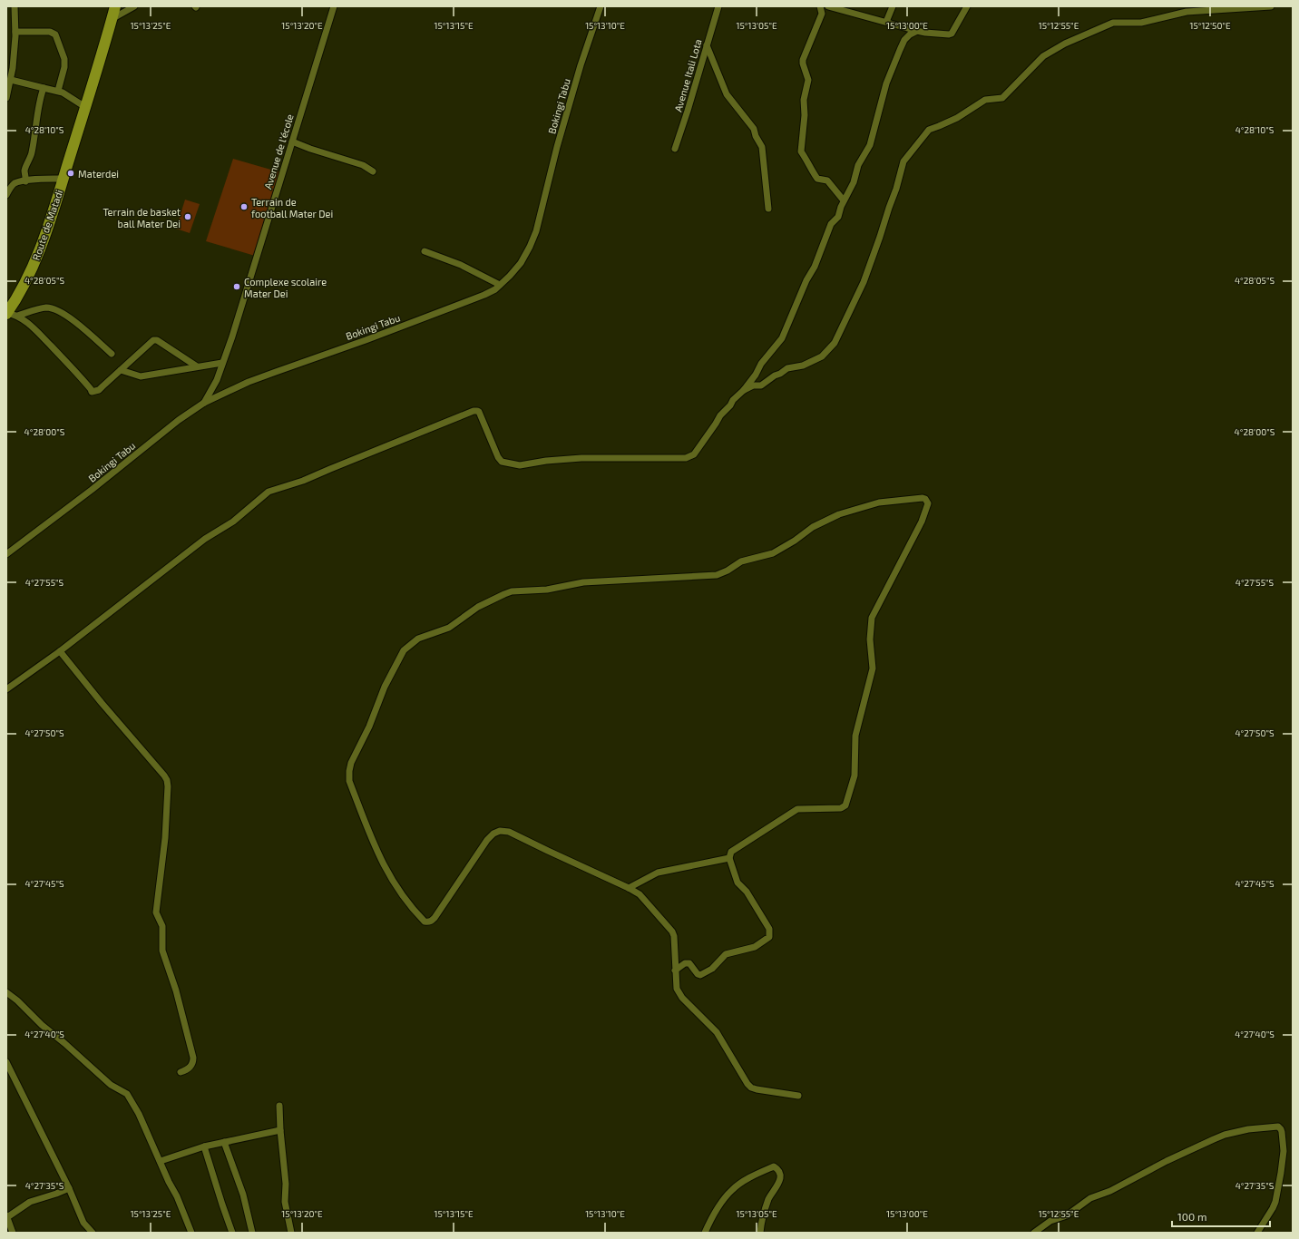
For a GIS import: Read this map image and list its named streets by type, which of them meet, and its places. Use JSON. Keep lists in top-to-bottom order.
{
  "streets": {
    "highway": ["Route de Matadi"],
    "street": ["Avenue Itali Lota", "Bokingi Tabu", "Avenue de l'école"]
  },
  "crossings": [
    ["Bokingi Tabu", "Avenue de l'école"]
  ],
  "places": [
    "Materdei",
    "Terrain de football Mater Dei",
    "Terrain de basket ball Mater Dei",
    "Complexe scolaire Mater Dei"
  ],
  "scale_bar": "100 m",
  "coordinates": [
    "15°13'25\"E",
    "15°13'20\"E",
    "15°13'15\"E",
    "15°13'10\"E",
    "15°13'05\"E",
    "15°13'00\"E",
    "15°12'55\"E",
    "15°12'50\"E",
    "4°28'10\"S",
    "4°28'05\"S",
    "4°28'00\"S",
    "4°27'55\"S",
    "4°27'50\"S",
    "4°27'45\"S",
    "4°27'40\"S",
    "4°27'35\"S"
  ]
}
